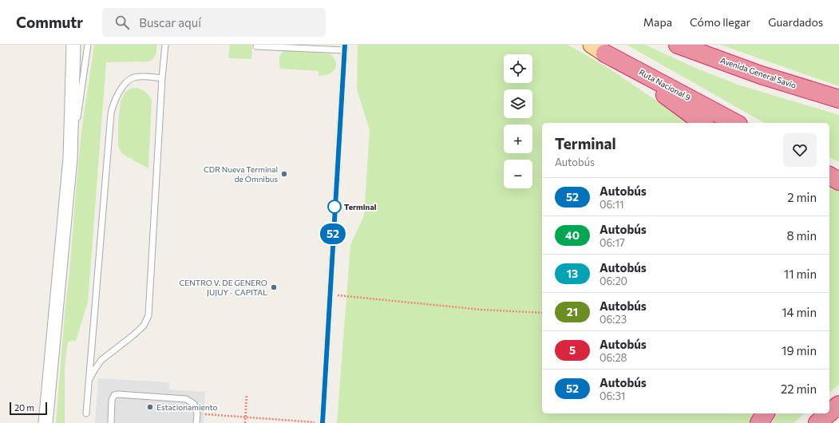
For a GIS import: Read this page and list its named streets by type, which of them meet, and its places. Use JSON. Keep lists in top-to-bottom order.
{
  "streets": {
    "highway": ["Avenida General Savio", "Ruta Nacional 9"]
  },
  "places": [
    "CDR Nueva Terminal de Ómnibus",
    "Terminal",
    "CENTRO V. DE GENERO JUJUY - CAPITAL",
    "Estacionamiento"
  ],
  "lines": ["bus line 52"],
  "scale_bar": "20 m",
  "page": {
    "header": "Commutr",
    "search": "Buscar aquí",
    "nav": ["Mapa", "Cómo llegar", "Guardados"],
    "on_map": "52",
    "map_buttons": ["+", "−"],
    "heading": ["Terminal", "Autobús"],
    "list": [
      {
        "mark": "52",
        "name": "Autobús",
        "note": "06:11",
        "value": "2 min"
      },
      {
        "mark": "40",
        "name": "Autobús",
        "note": "06:17",
        "value": "8 min"
      },
      {
        "mark": "13",
        "name": "Autobús",
        "note": "06:20",
        "value": "11 min"
      },
      {
        "mark": "21",
        "name": "Autobús",
        "note": "06:23",
        "value": "14 min"
      },
      {
        "mark": "5",
        "name": "Autobús",
        "note": "06:28",
        "value": "19 min"
      },
      {
        "mark": "52",
        "name": "Autobús",
        "note": "06:31",
        "value": "22 min"
      }
    ],
    "scale": "20 m"
  }
}
